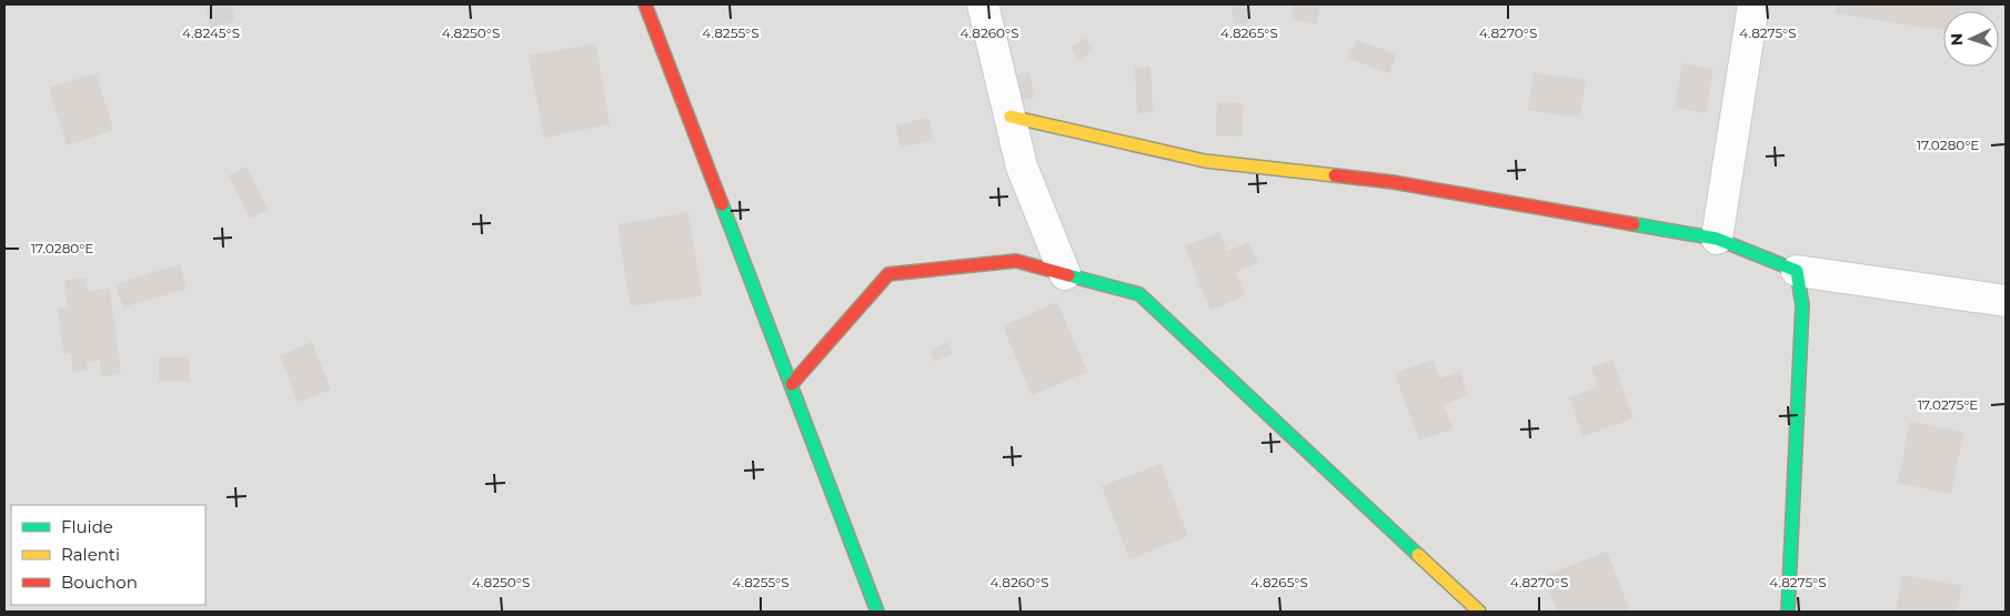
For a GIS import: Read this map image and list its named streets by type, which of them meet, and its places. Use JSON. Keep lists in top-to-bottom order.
{
  "legend": ["Fluide", "Ralenti", "Bouchon"],
  "north": "left",
  "coordinates": [
    "4.8245°S",
    "4.8250°S",
    "4.8255°S",
    "4.8260°S",
    "4.8265°S",
    "4.8270°S",
    "4.8275°S",
    "17.0280°E",
    "17.0275°E"
  ]
}
